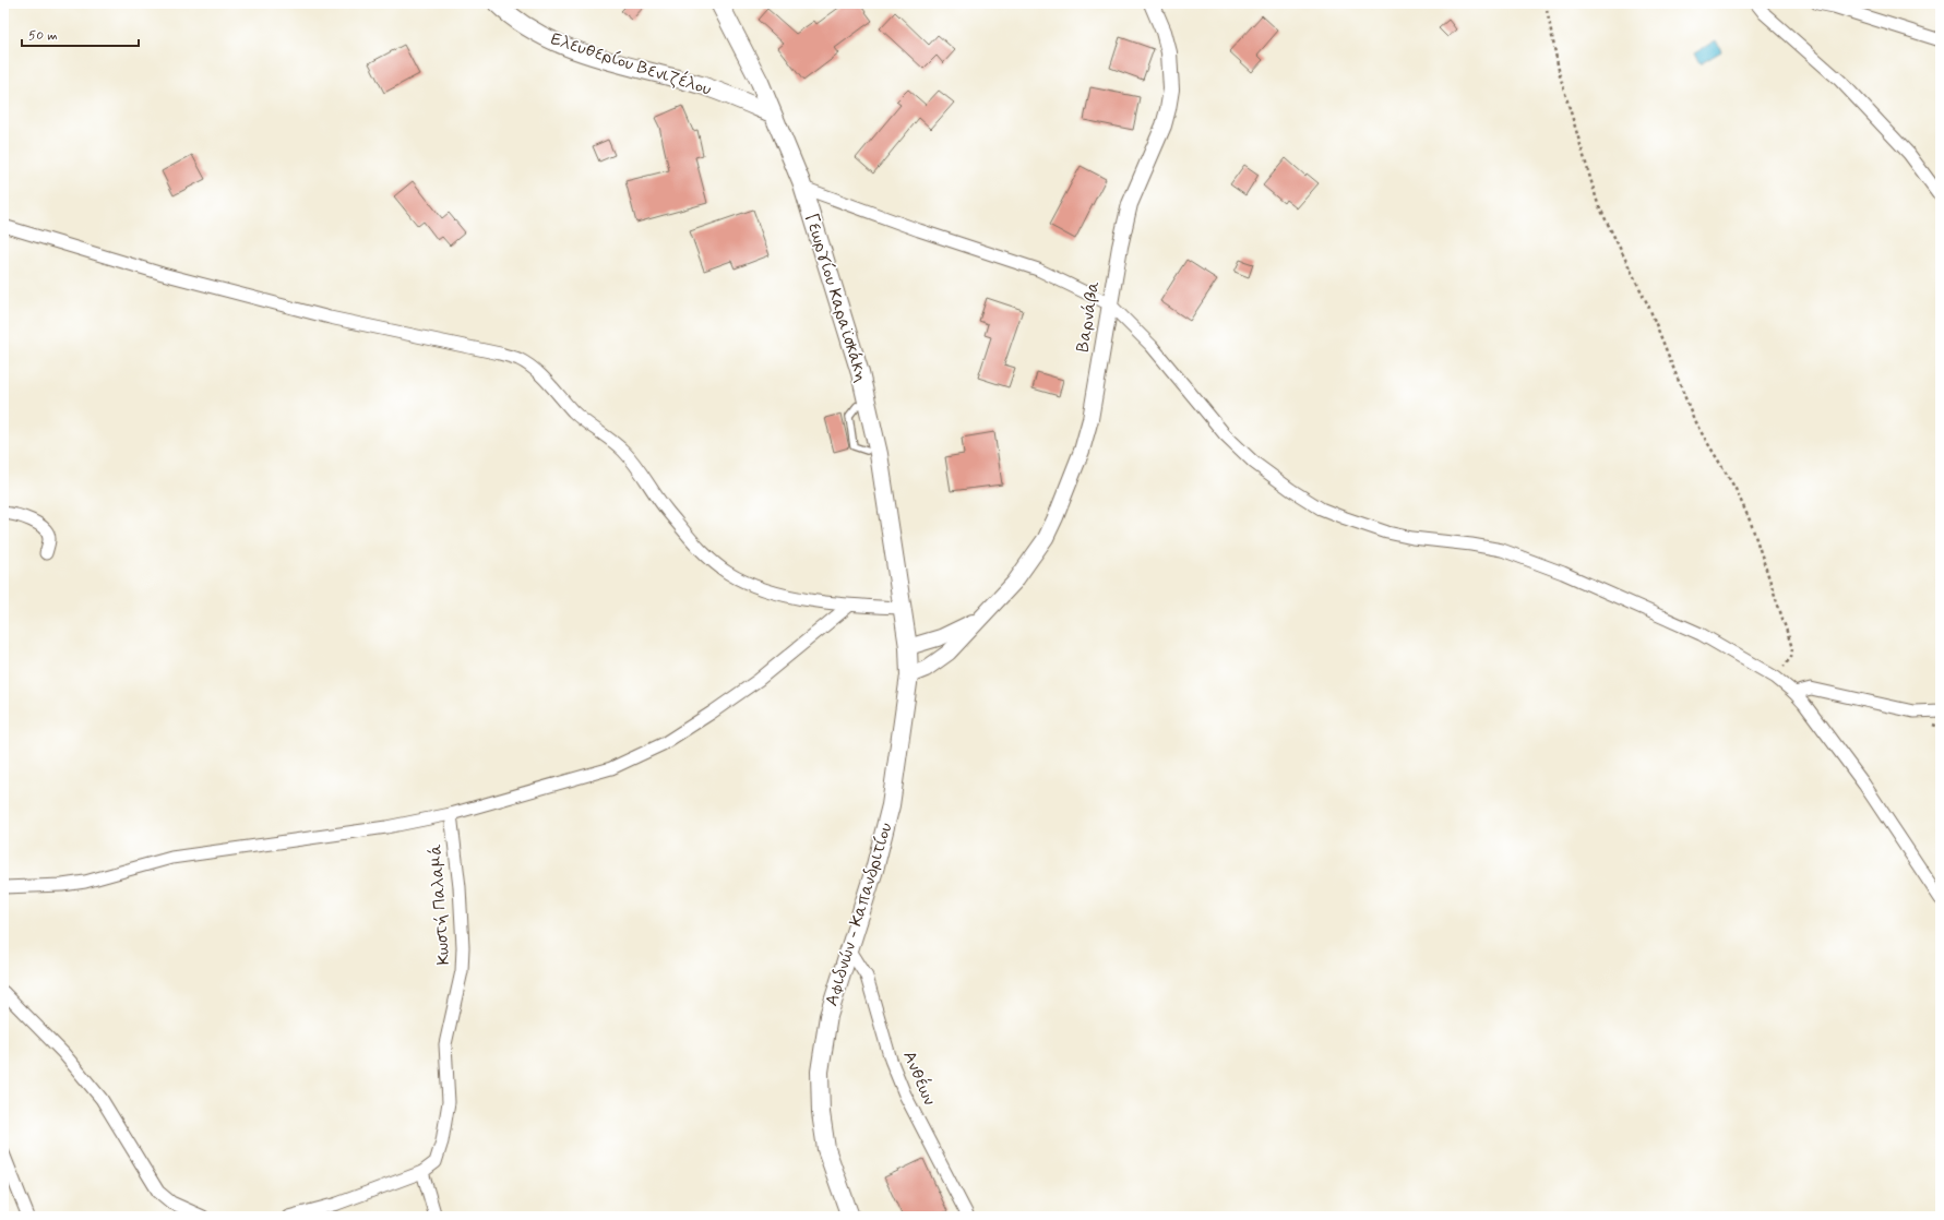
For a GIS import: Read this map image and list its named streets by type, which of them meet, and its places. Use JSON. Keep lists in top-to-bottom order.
{
  "streets": {
    "main road": ["Ελευθερίου Βενιζέλου", "Γεωργίου Καραϊσκάκη", "Αφιδνών - Καπανδριτίου"],
    "street": ["Βαρνάβα", "Κωστή Παλαμά", "Ανθέων"]
  },
  "crossings": [
    ["Ελευθερίου Βενιζέλου", "Γεωργίου Καραϊσκάκη"],
    ["Γεωργίου Καραϊσκάκη", "Αφιδνών - Καπανδριτίου"],
    ["Βαρνάβα", "Αφιδνών - Καπανδριτίου"],
    ["Αφιδνών - Καπανδριτίου", "Ανθέων"]
  ],
  "scale_bar": "50 m"
}
